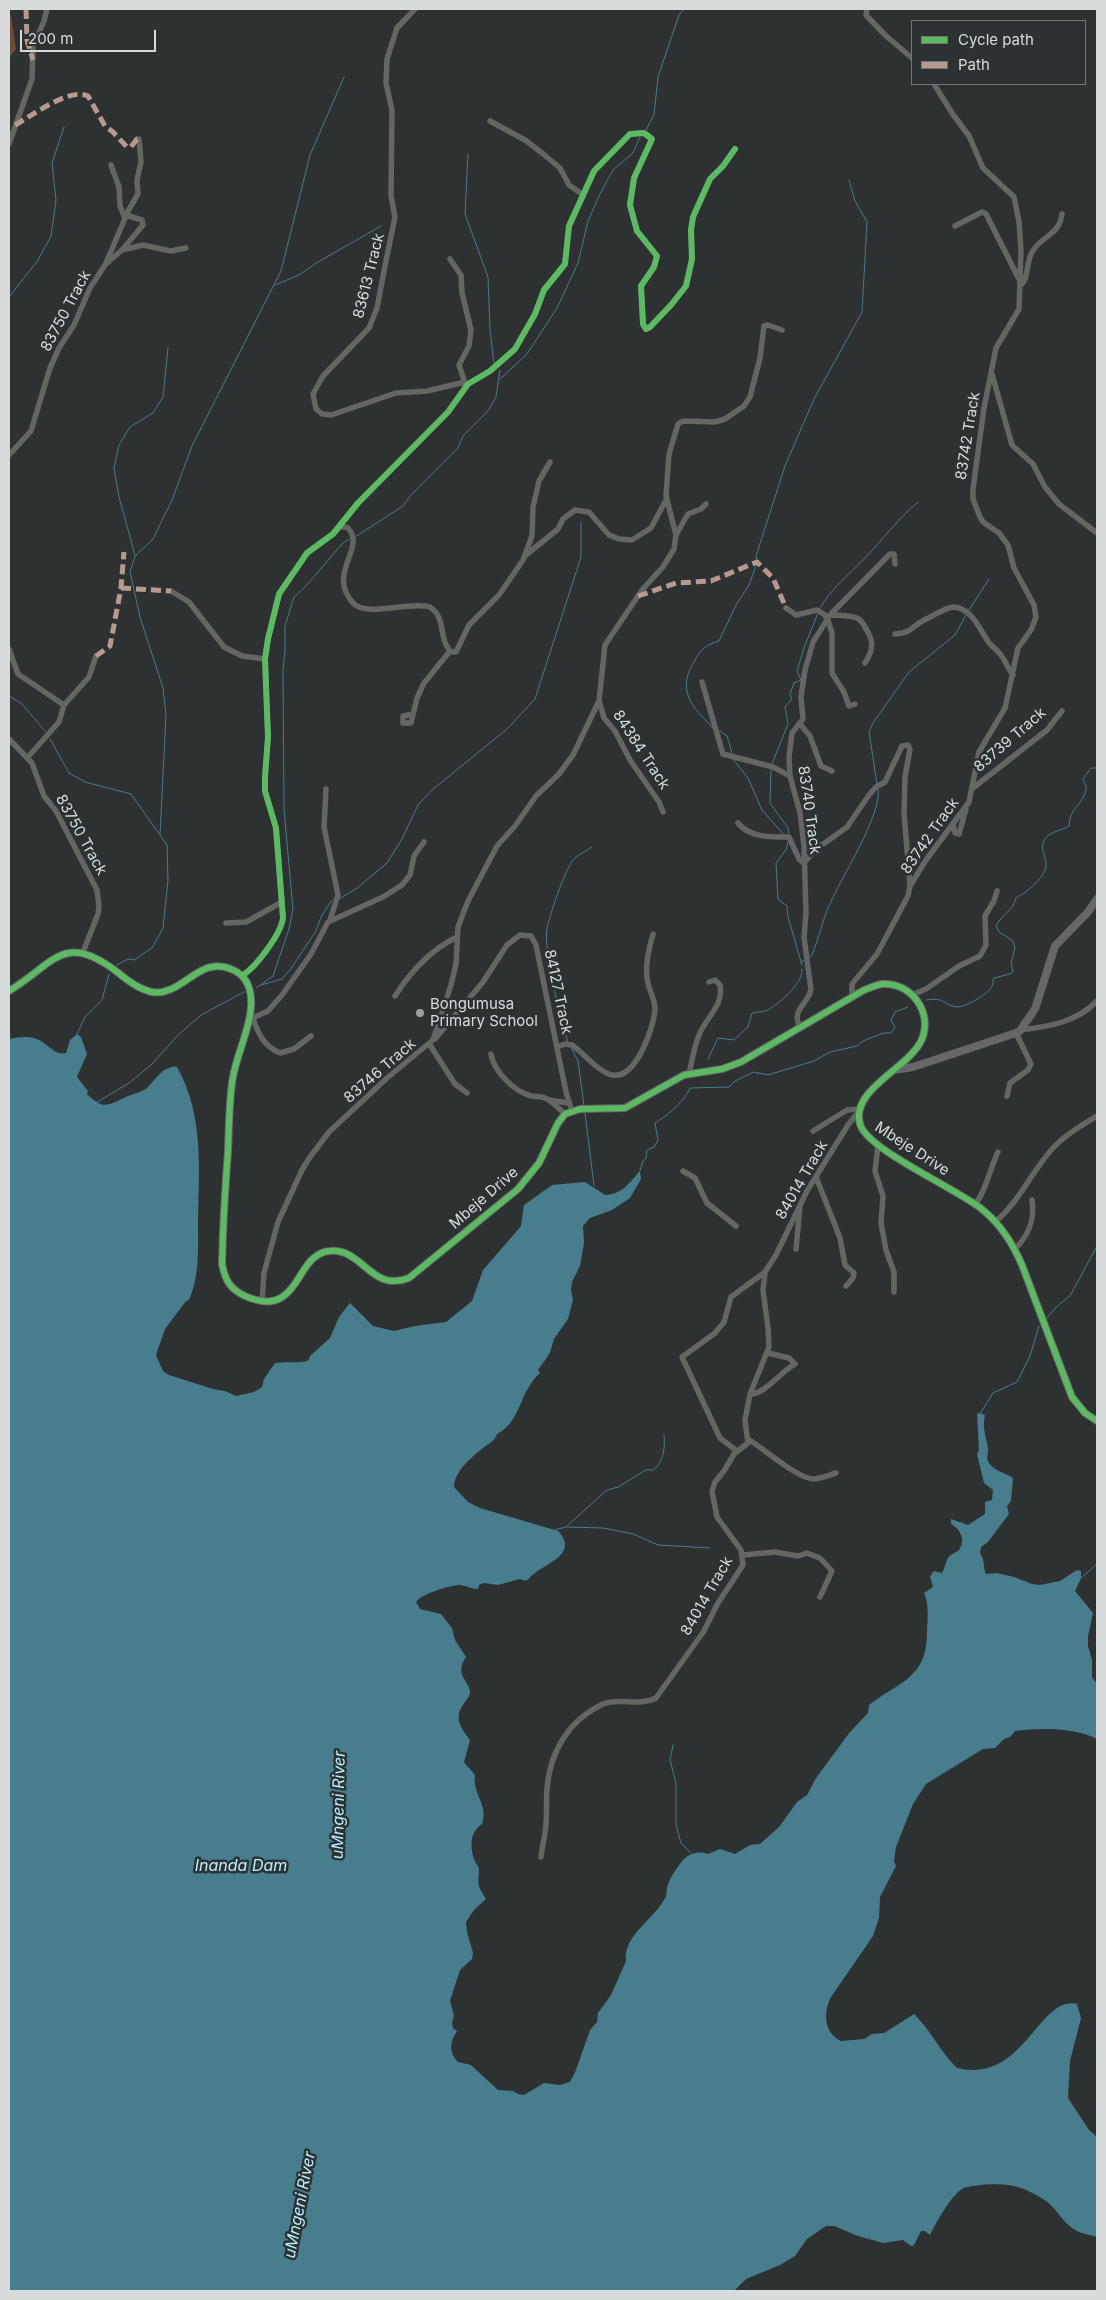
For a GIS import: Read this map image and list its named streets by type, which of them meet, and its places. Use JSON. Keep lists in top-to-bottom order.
{
  "streets": {
    "street": [
      "83613 Track",
      "83750 Track",
      "83742 Track",
      "83739 Track",
      "84384 Track",
      "83740 Track",
      "84127 Track",
      "83746 Track",
      "Mbeje Drive",
      "84014 Track"
    ]
  },
  "crossings": [
    ["83742 Track", "83739 Track"],
    ["84384 Track", "83746 Track"],
    ["84127 Track", "83746 Track"],
    ["84127 Track", "Mbeje Drive"],
    ["83746 Track", "Mbeje Drive"],
    ["Mbeje Drive", "84014 Track"]
  ],
  "water": ["uMngeni River", "Inanda Dam"],
  "places": ["Bongumusa Primary School"],
  "legend": ["Cycle path", "Path"],
  "scale_bar": "200 m"
}
